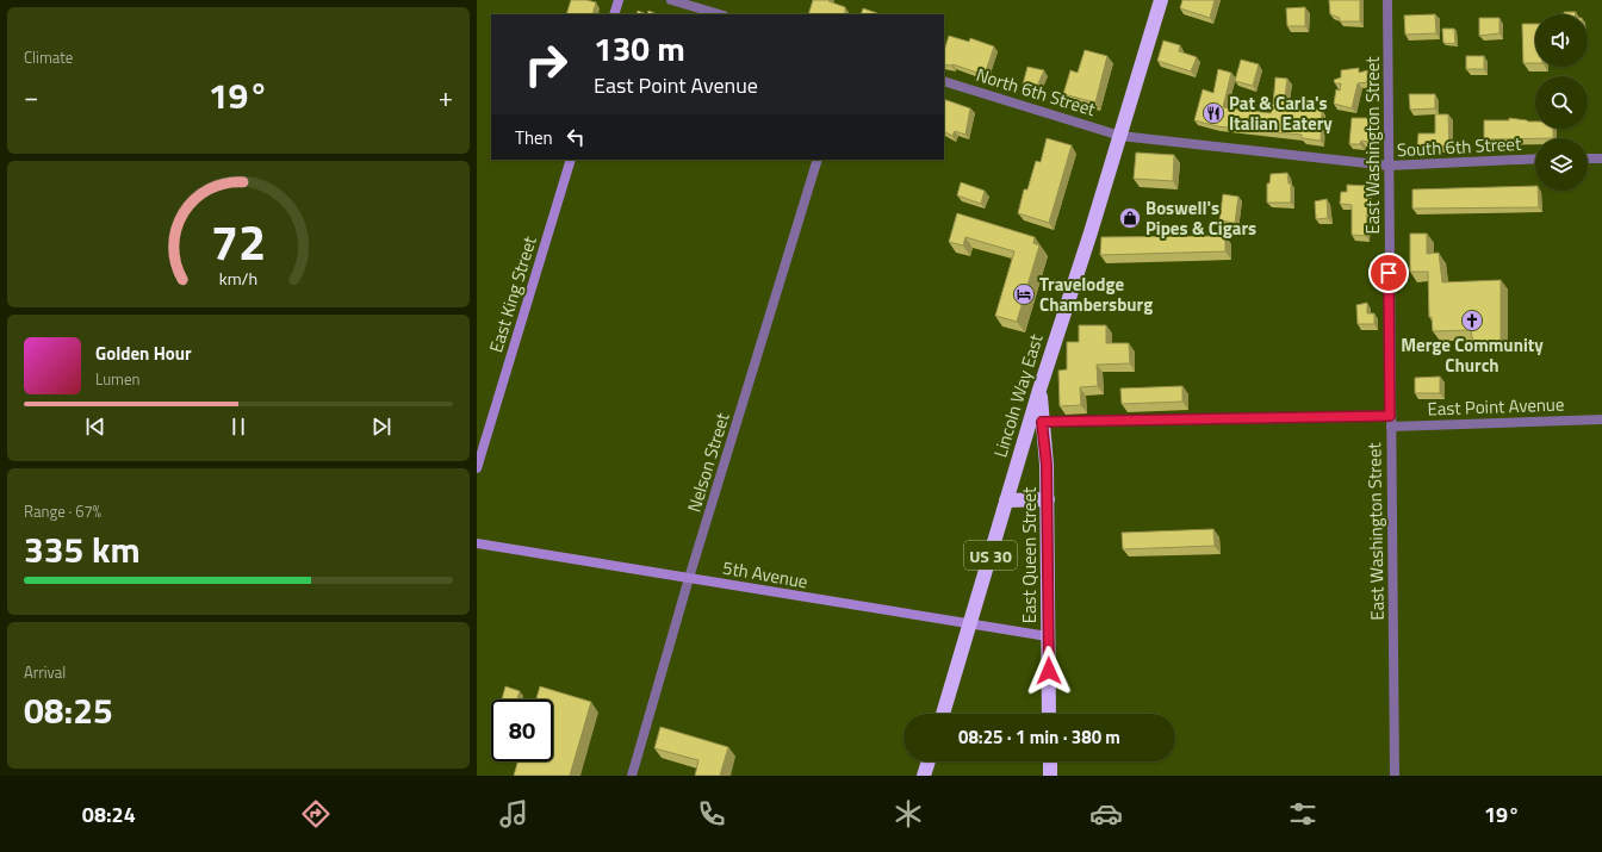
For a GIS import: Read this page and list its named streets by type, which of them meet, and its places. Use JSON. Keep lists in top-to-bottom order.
{
  "streets": {
    "highway": ["Lincoln Way East", "US 30", "East Queen Street"],
    "street": [
      "North 6th Street",
      "East Washington Street",
      "South 6th Street",
      "East King Street",
      "East Point Avenue",
      "Nelson Street",
      "5th Avenue"
    ]
  },
  "crossings": [
    ["North 6th Street", "South 6th Street"],
    ["North 6th Street", "Lincoln Way East"],
    ["East Washington Street", "South 6th Street"],
    ["East Washington Street", "East Point Avenue"],
    ["South 6th Street", "Lincoln Way East"],
    ["Lincoln Way East", "East Queen Street"],
    ["Lincoln Way East", "5th Avenue"],
    ["Nelson Street", "5th Avenue"],
    ["East Queen Street", "5th Avenue"]
  ],
  "places": {
    "restaurant": ["Pat & Carla's Italian Eatery"],
    "shop": ["Boswell's Pipes & Cigars"],
    "hotel": ["Travelodge Chambersburg"],
    "church": ["Merge Community Church"]
  },
  "page": {
    "tile": [
      "Climate",
      ["Range · 67%", "335 km"],
      ["Arrival", "08:25"]
    ],
    "turn": ["130 m", "East Point Avenue"],
    "heat": ["−", "19°", "+"],
    "then": "Then",
    "song": ["Golden Hour", "Lumen"],
    "limit": "80",
    "trip": "08:25 · 1 min · 380 m",
    "tabs": ["08:24", "19°"],
    "gauge": ["72", "km/h"]
  }
}
